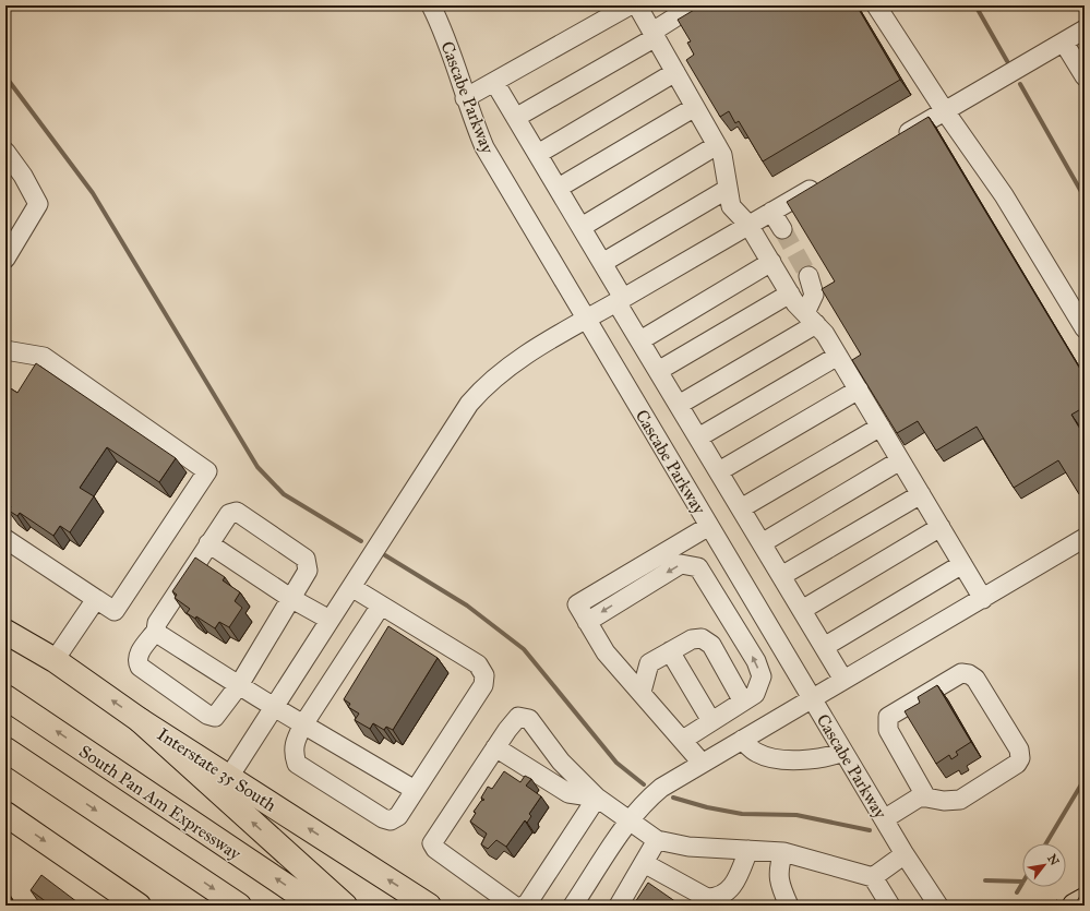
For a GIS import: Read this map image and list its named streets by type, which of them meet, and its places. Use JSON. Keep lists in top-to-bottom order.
{
  "streets": {
    "main road": ["Interstate 35 South", "South Pan Am Expressway"],
    "street": ["Cascabe Parkway"]
  },
  "north": "top right"
}
